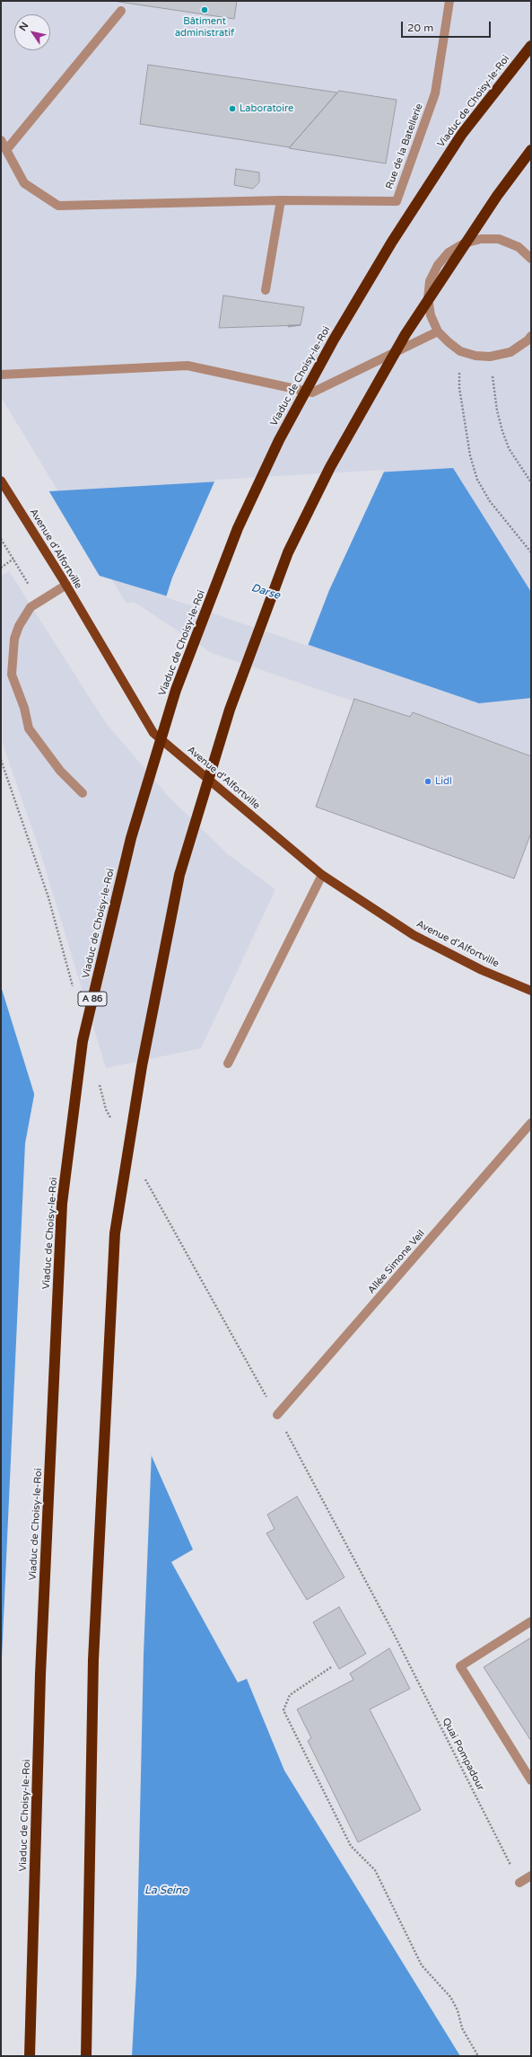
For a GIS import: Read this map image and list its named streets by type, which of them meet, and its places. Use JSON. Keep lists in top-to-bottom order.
{
  "streets": {
    "highway": ["Viaduc de Choisy-le-Roi", "A 86"],
    "main road": ["Avenue d'Alfortville"],
    "street": ["Rue de la Batellerie", "Allée Simone Veil"],
    "path": ["Quai Pompadour"]
  },
  "crossings": [
    ["Allée Simone Veil", "Quai Pompadour"]
  ],
  "water": ["Darse", "La Seine"],
  "places": ["Bâtiment administratif", "Laboratoire", "Lidl"],
  "scale_bar": "20 m",
  "north": "top left"
}
